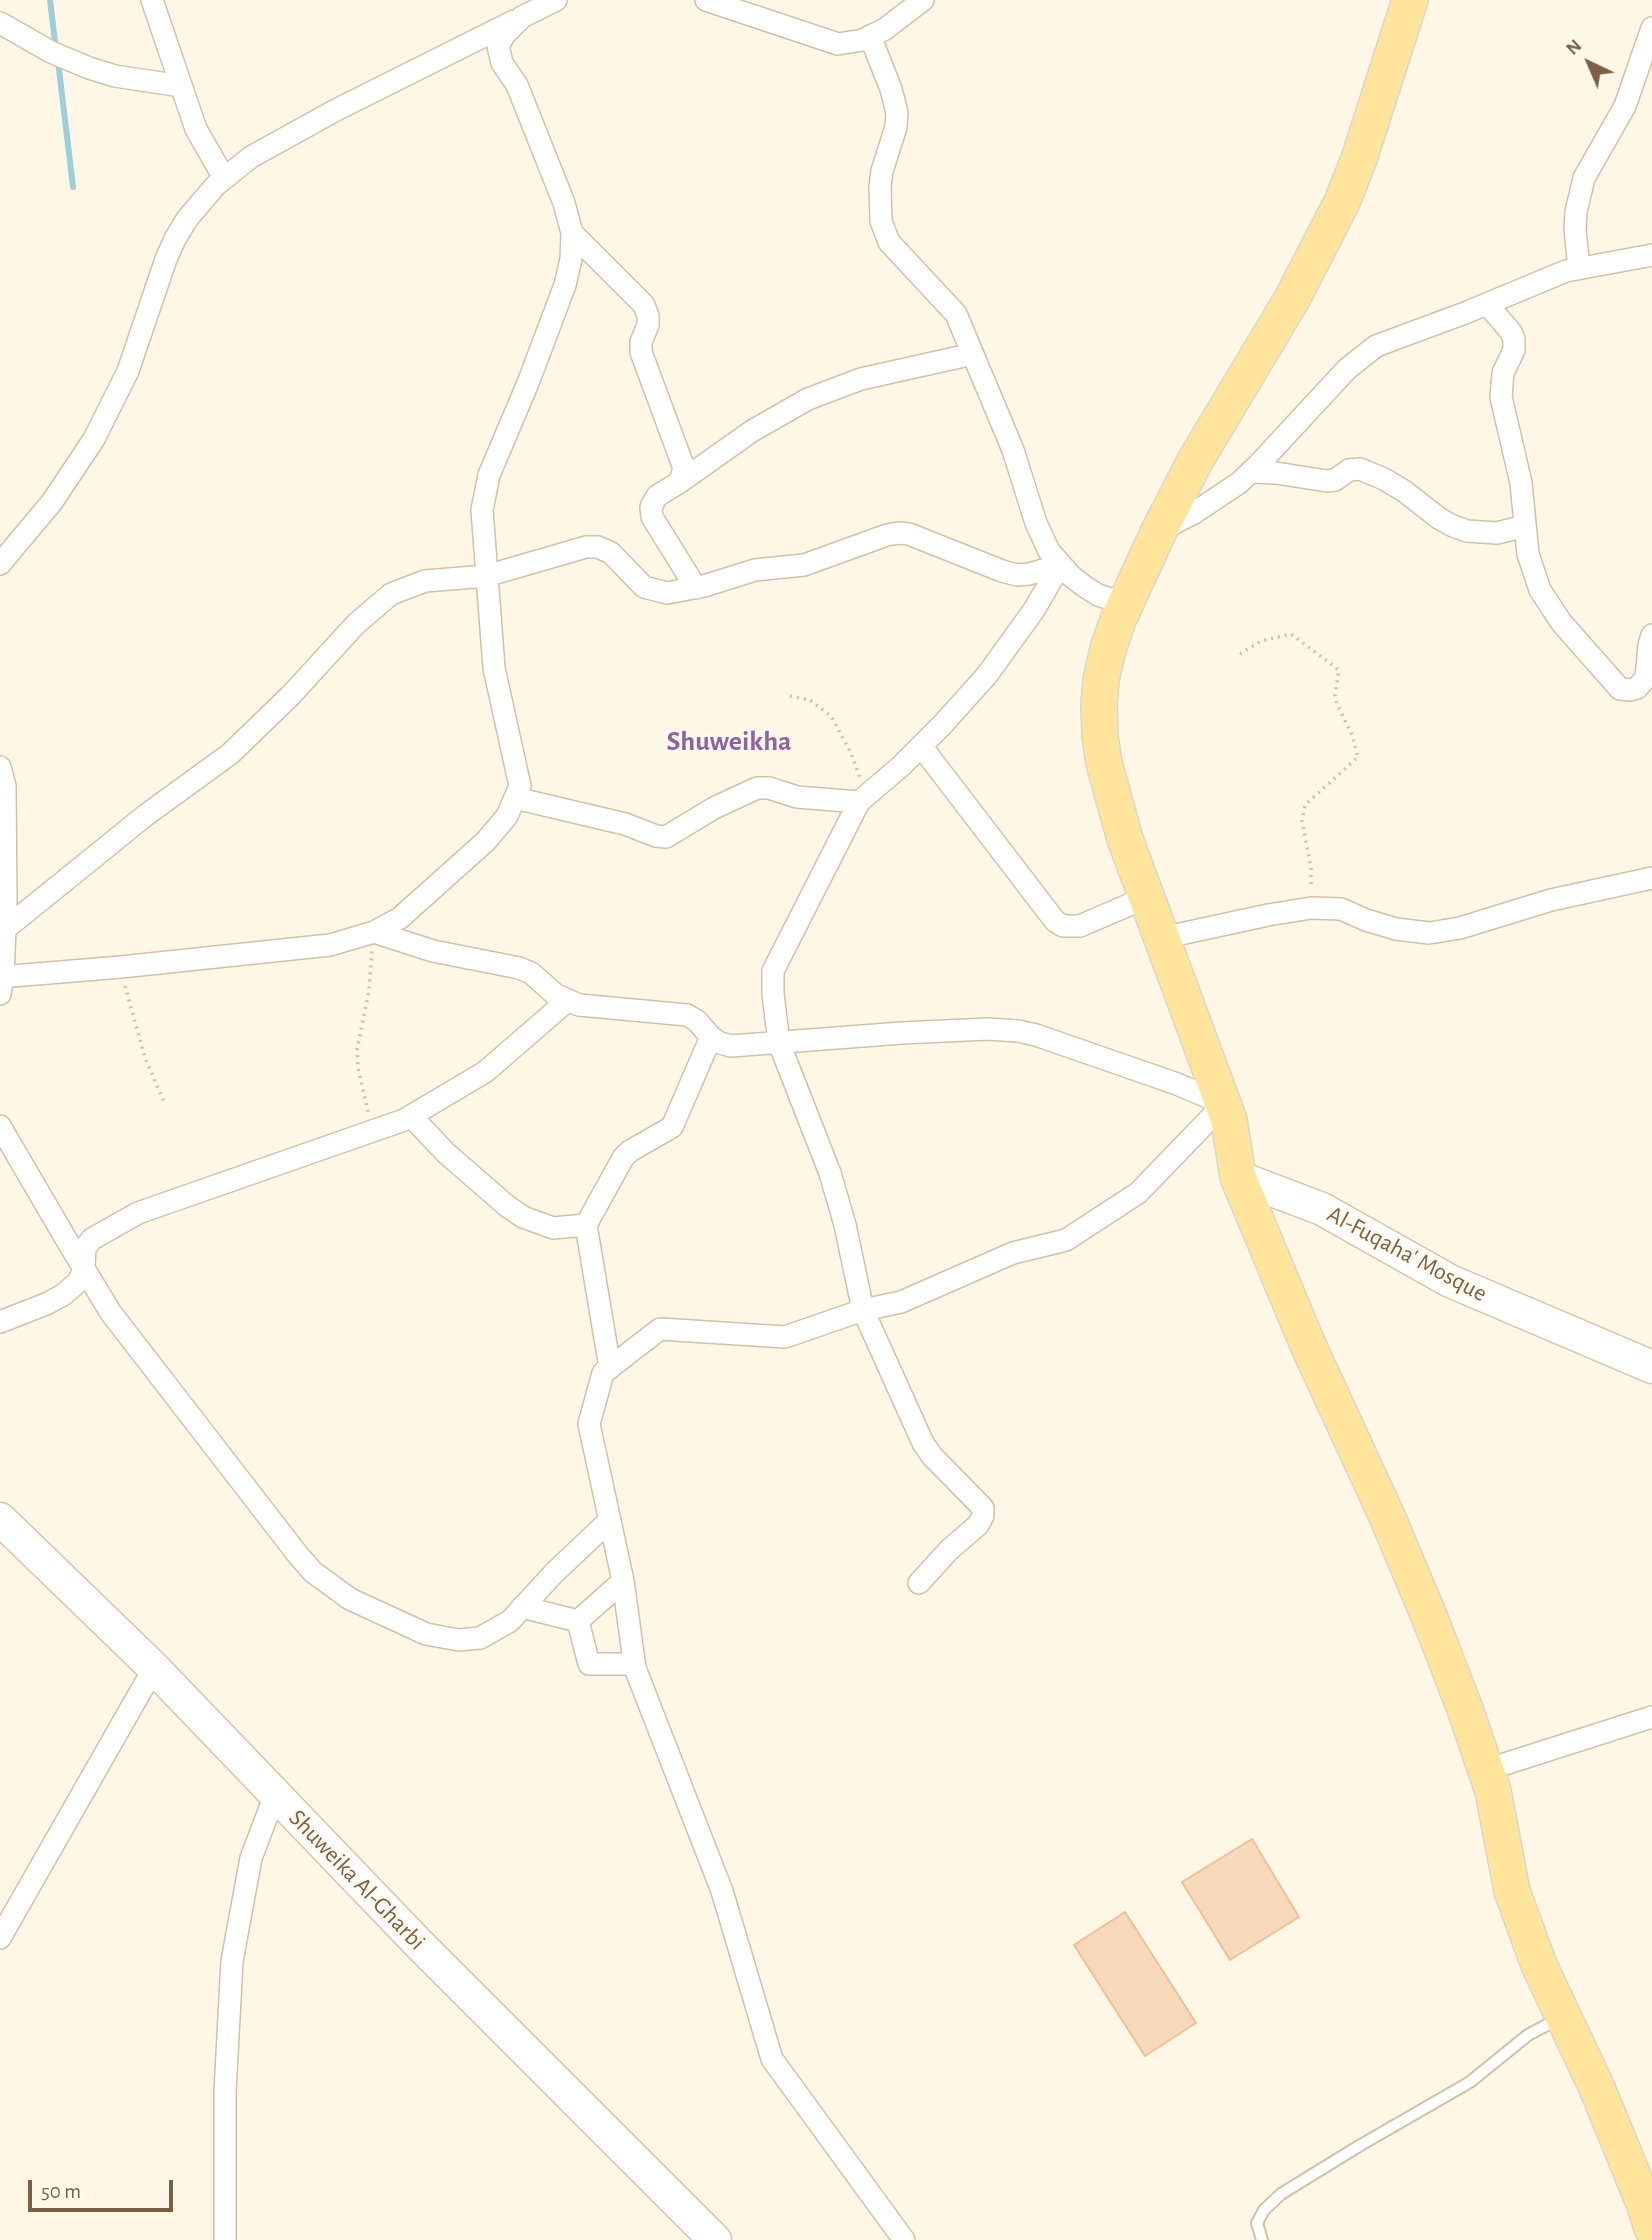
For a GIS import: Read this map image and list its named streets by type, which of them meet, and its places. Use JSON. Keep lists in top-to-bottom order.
{
  "streets": {
    "street": ["Al-Fuqaha' Mosque", "Shuweika Al-Gharbi"]
  },
  "districts": ["Shuweikha"],
  "scale_bar": "50 m",
  "north": "top left"
}
